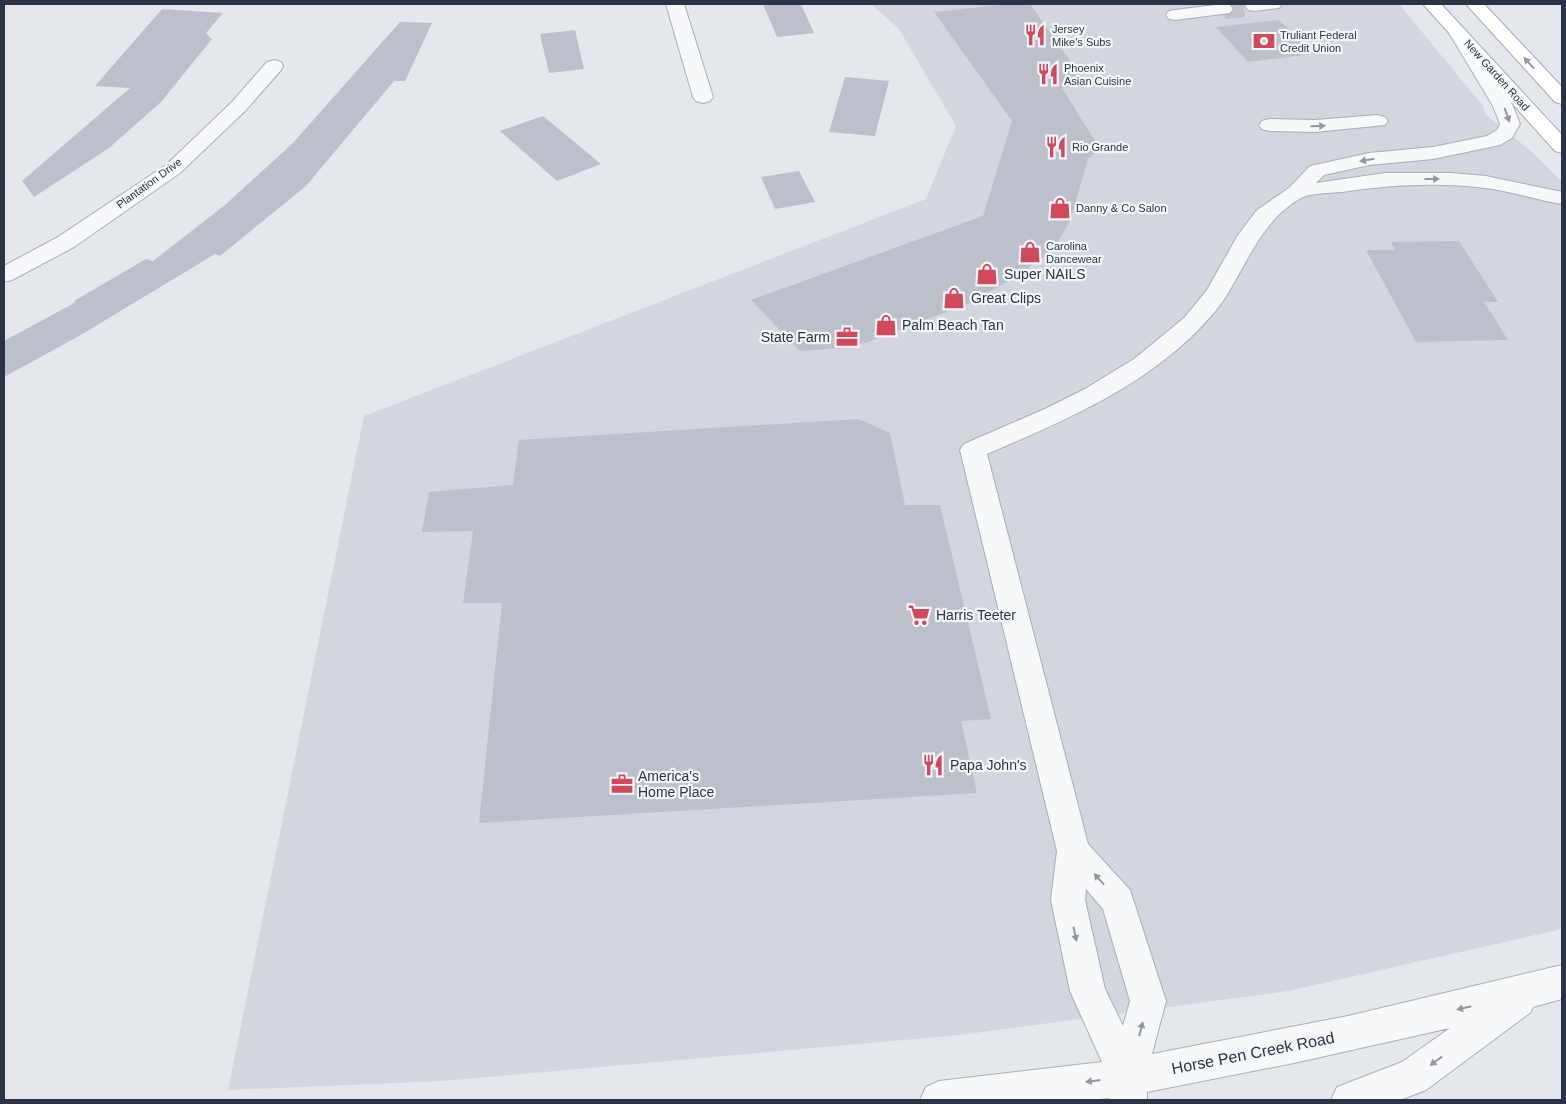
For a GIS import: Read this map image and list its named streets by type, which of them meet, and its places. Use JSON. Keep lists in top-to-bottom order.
{
  "streets": {
    "main road": ["New Garden Road"],
    "street": ["Plantation Drive", "Horse Pen Creek Road"]
  },
  "places": {
    "restaurant": [
      "Jersey Mike's Subs",
      "Phoenix Asian Cuisine",
      "Rio Grande",
      "Papa John's"
    ],
    "bank": ["Truliant Federal Credit Union"],
    "shop": [
      "Danny & Co Salon",
      "Carolina Dancewear",
      "Super NAILS",
      "Great Clips",
      "Palm Beach Tan"
    ],
    "office": ["State Farm", "America's Home Place"],
    "supermarket": ["Harris Teeter"]
  }
}
